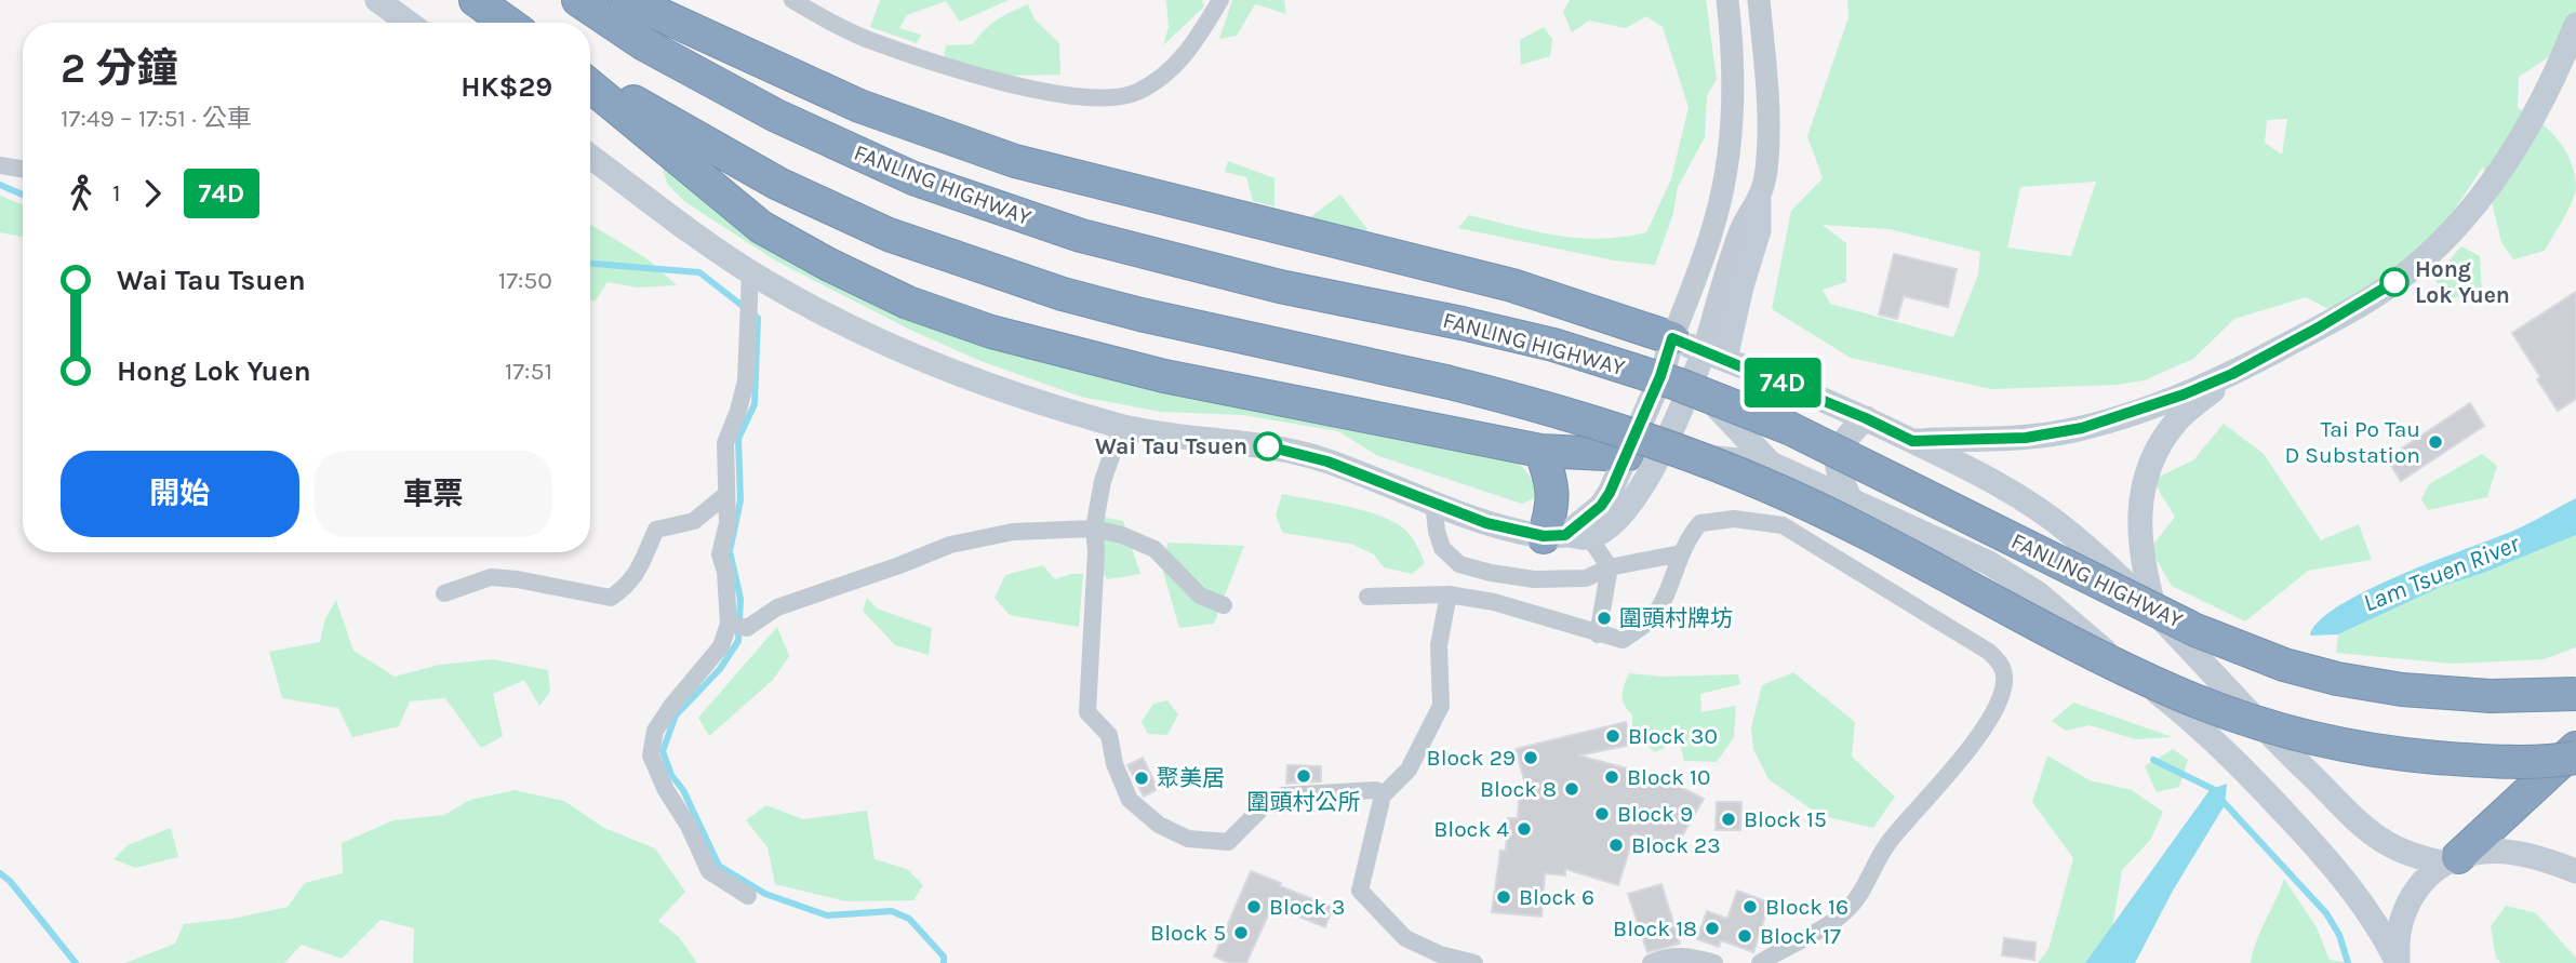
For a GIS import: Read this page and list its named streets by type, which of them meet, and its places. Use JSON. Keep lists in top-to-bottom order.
{
  "streets": {
    "highway": ["FANLING HIGHWAY"]
  },
  "water": ["Lam Tsuen River"],
  "places": [
    "Hong Lok Yuen",
    "Tai Po Tau D Substation",
    "Wai Tau Tsuen",
    "圍頭村牌坊",
    "Block 30",
    "Block 29",
    "圍頭村公所",
    "Block 10",
    "聚美居",
    "Block 8",
    "Block 9",
    "Block 15",
    "Block 4",
    "Block 23",
    "Block 6",
    "Block 3",
    "Block 16",
    "Block 18",
    "Block 5",
    "Block 17"
  ],
  "lines": ["bus line 74D"],
  "page": {
    "on_map": "74D",
    "heading": ["2 分鐘", "17:49 – 17:51 · 公車", "HK$29"],
    "legs": ["1", "74D"],
    "list": [
      {
        "name": "Wai Tau Tsuen",
        "value": "17:50"
      },
      {
        "name": "Hong Lok Yuen",
        "value": "17:51"
      }
    ],
    "buttons": ["開始", "車票"]
  }
}
